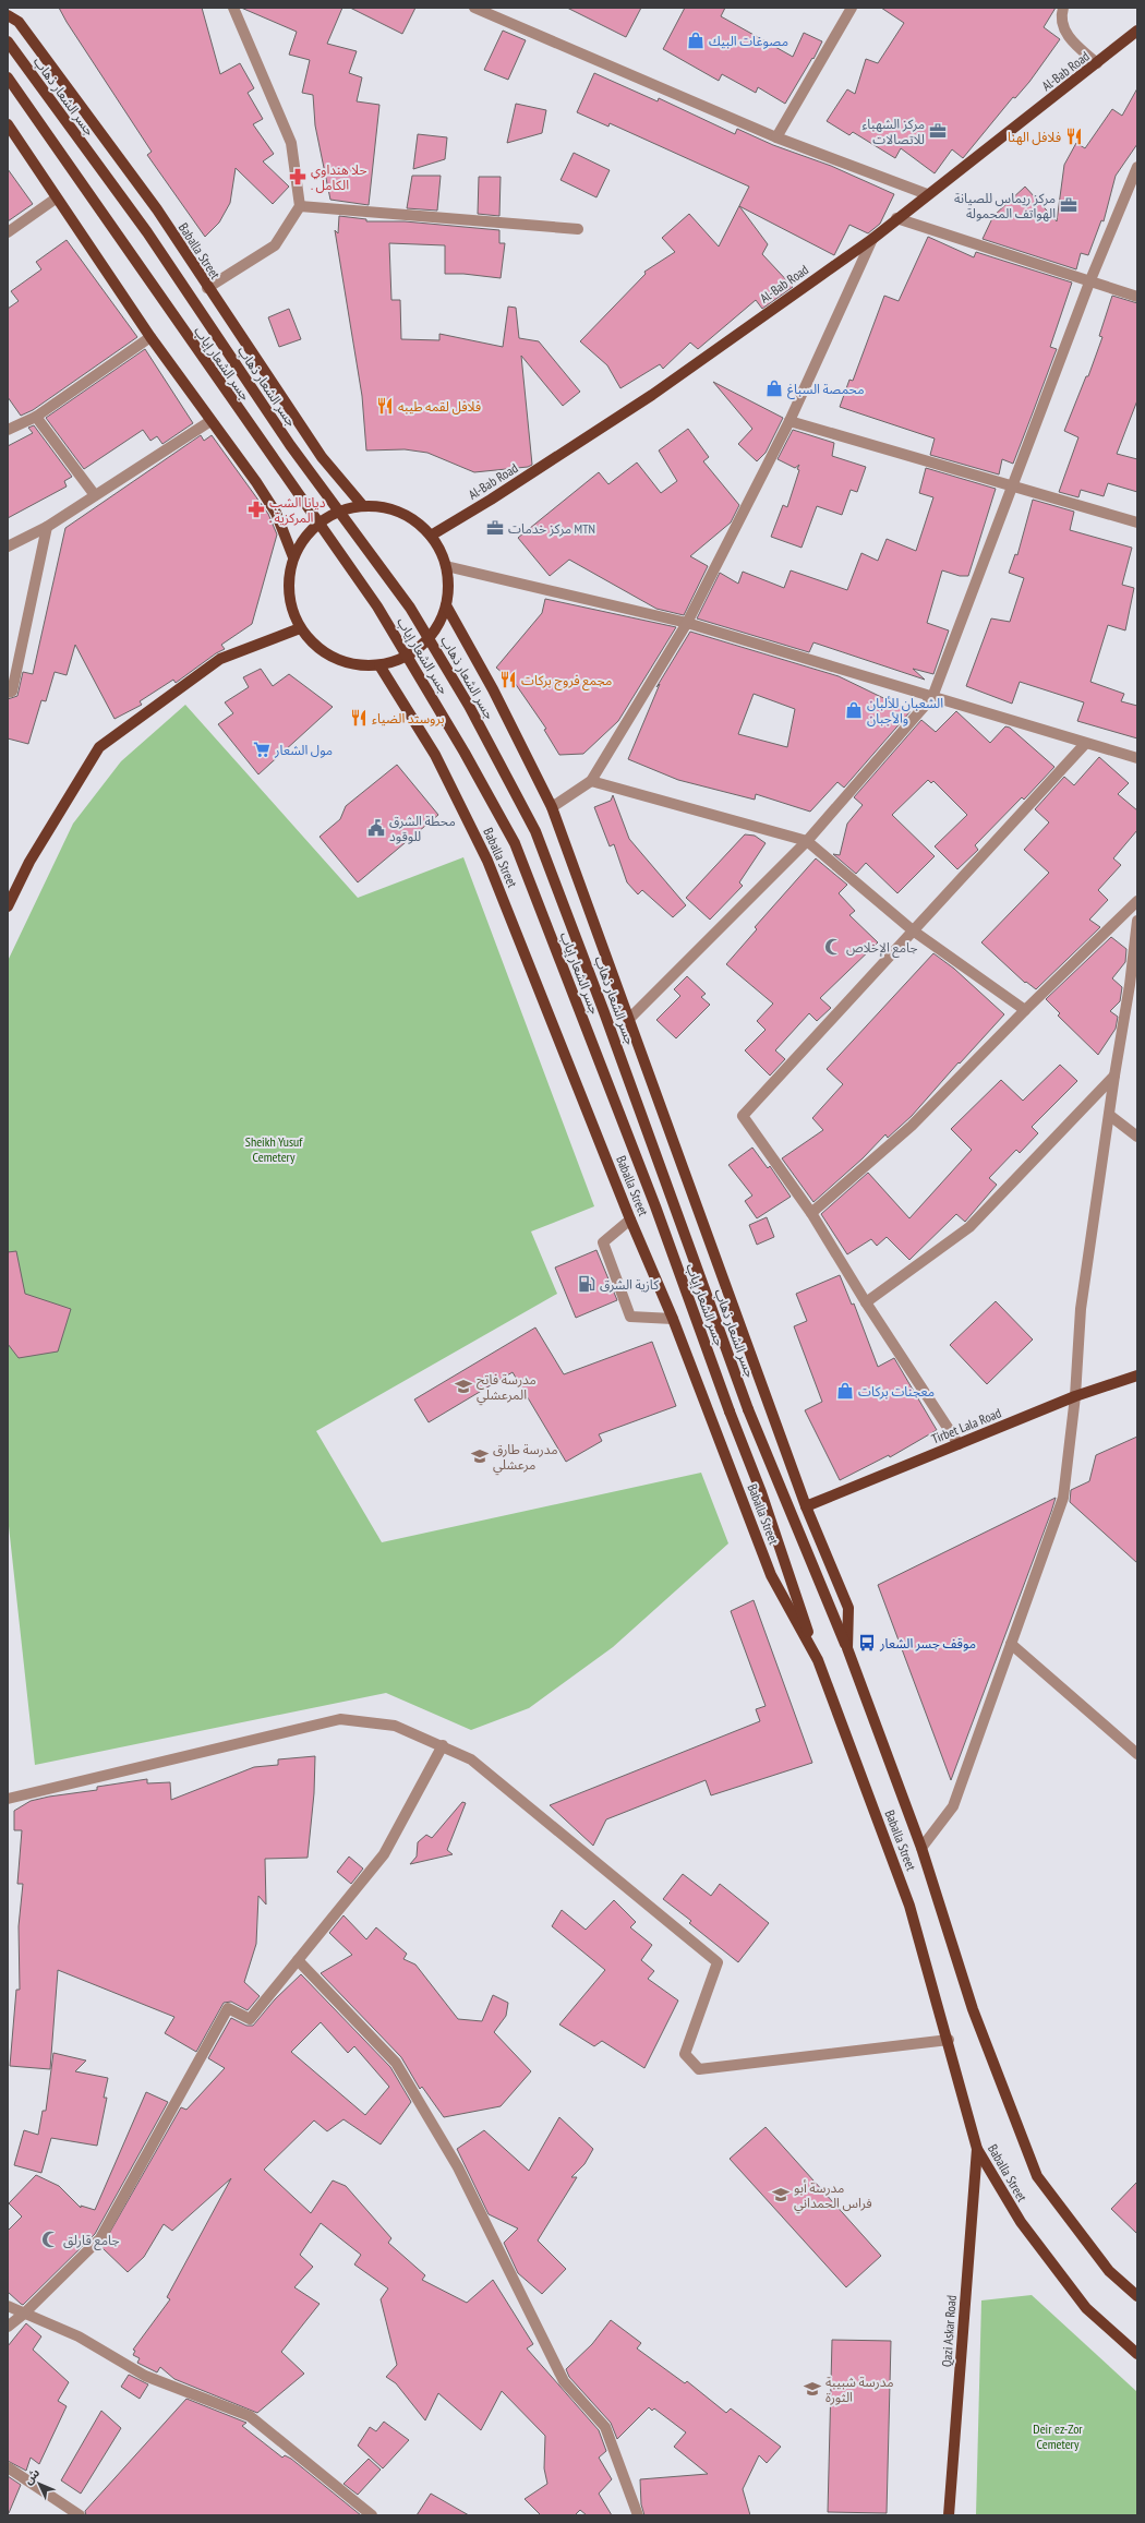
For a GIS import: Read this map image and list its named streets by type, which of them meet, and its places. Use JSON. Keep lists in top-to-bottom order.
{
  "streets": {
    "main road": [
      "Al-Bab Road",
      "جسر الشعار ذهاب",
      "Baballa Street",
      "جسر الشعار إياب",
      "Tirbet Lala Road",
      "Qazi Askar Road"
    ]
  },
  "crossings": [
    ["جسر الشعار ذهاب", "Baballa Street"],
    ["Baballa Street", "جسر الشعار إياب"],
    ["Baballa Street", "Tirbet Lala Road"],
    ["Baballa Street", "Qazi Askar Road"]
  ],
  "parks": ["Sheikh Yusuf Cemetery", "Deir ez-Zor Cemetery"],
  "places": {
    "shop": [
      "مصوغات البيك",
      "محمصة السباغ",
      "الشعبان للألبان والأجبان",
      "معجنات بركات"
    ],
    "office": ["مركز الشهباء للاتصالات", "مركز ريماس للصيانة الهواتف المحمولة", "مركز خدمات MTN"],
    "restaurant": [
      "فلافل الهنا",
      "فلافل لقمه طيبه",
      "مجمع فروج بركات",
      "بروستد الضياء"
    ],
    "pharmacy": ["حلا هنداوي . الكامل", "ديانا الشب . المركزية"],
    "supermarket": ["مول الشعار"],
    "public building": ["محطة الشرق للوقود"],
    "mosque": ["جامع الإخلاص", "جامع قارلق"],
    "fuel station": ["كازية الشرق"],
    "school or university": [
      "مدرسة فاتح المرعشلي",
      "مدرسة طارق مرعشلي",
      "مدرسة أبو فراس الحمداني",
      "مدرسة شبيبة الثورة"
    ],
    "bus stop": ["موقف جسر الشعار"]
  },
  "north": "top left"
}
